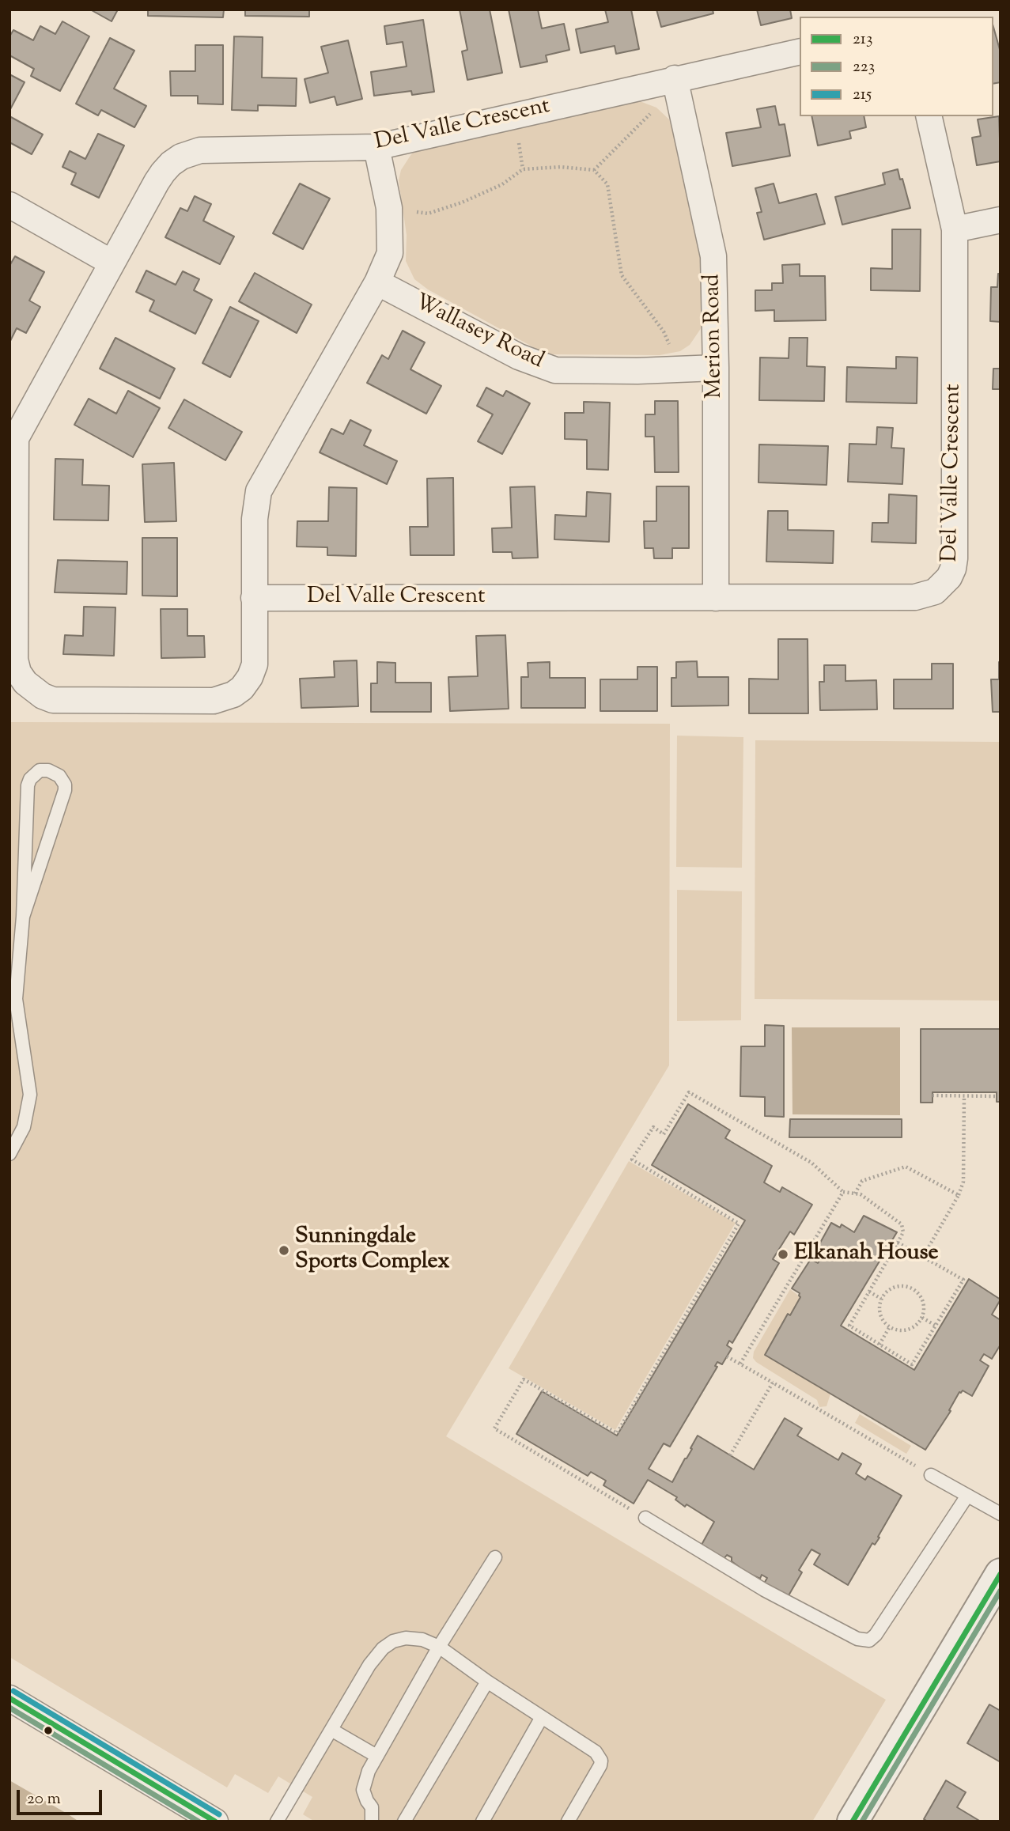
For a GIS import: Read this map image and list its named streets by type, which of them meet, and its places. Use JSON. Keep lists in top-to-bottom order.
{
  "streets": {
    "street": ["Del Valle Crescent", "Wallasey Road", "Merion Road"]
  },
  "crossings": [
    ["Del Valle Crescent", "Merion Road"],
    ["Wallasey Road", "Merion Road"]
  ],
  "places": ["Sunningdale Sports Complex", "Elkanah House"],
  "lines": ["transit line 213", "transit line 223", "transit line 215"],
  "legend": ["213", "223", "215"],
  "scale_bar": "20 m"
}
